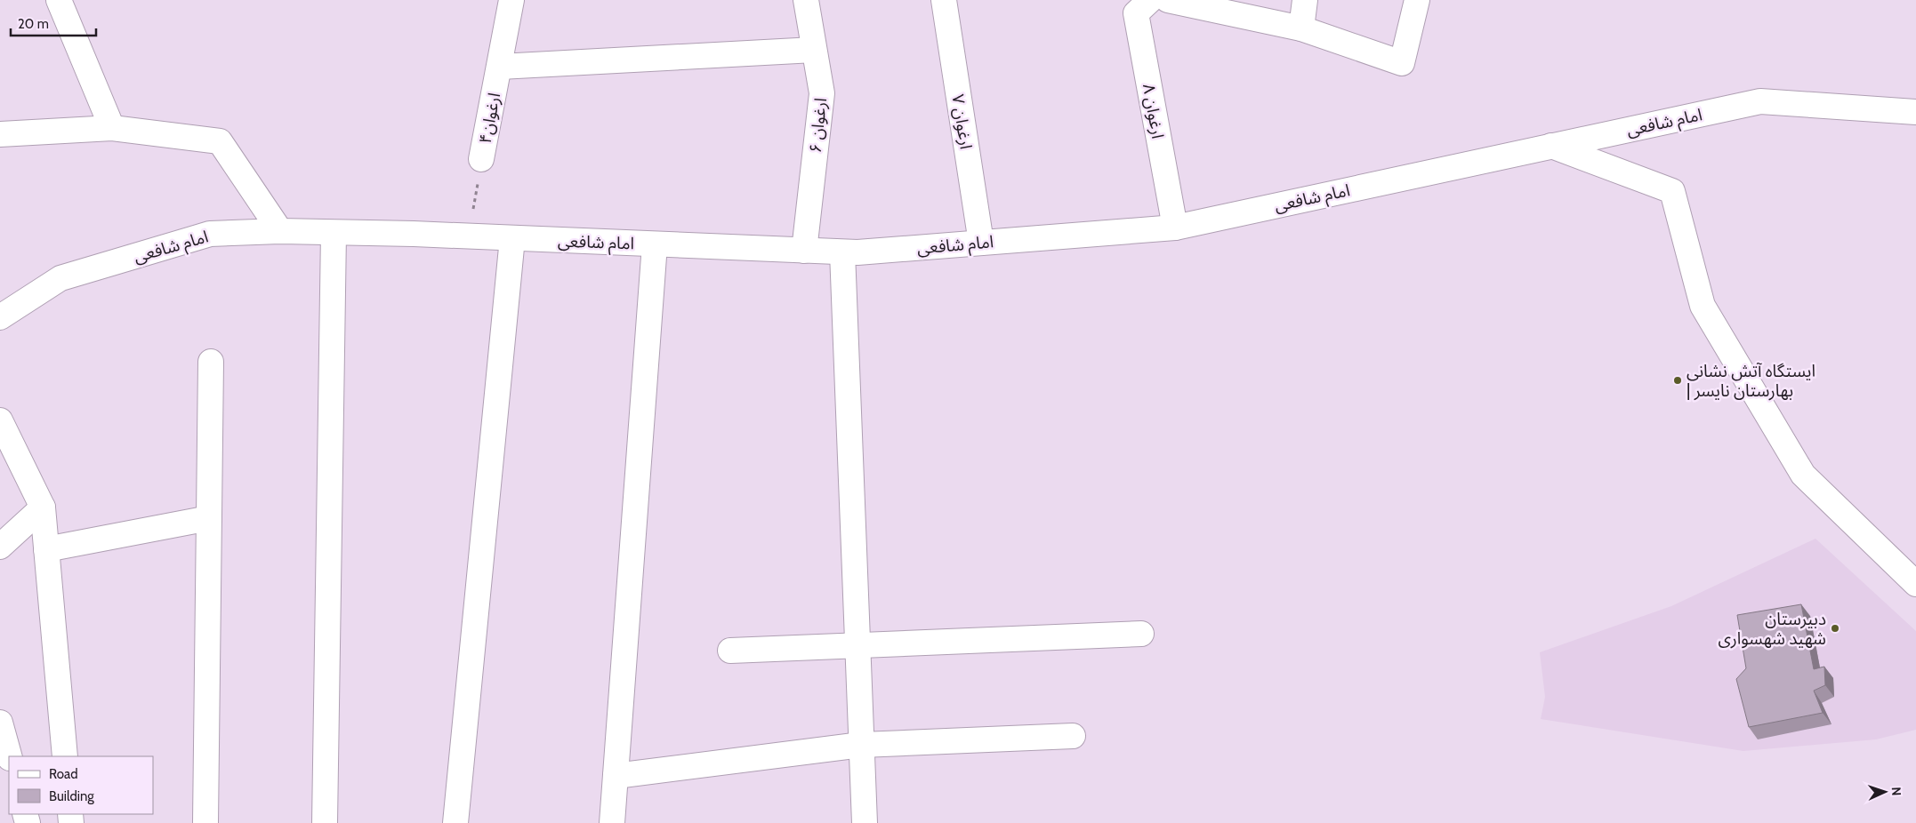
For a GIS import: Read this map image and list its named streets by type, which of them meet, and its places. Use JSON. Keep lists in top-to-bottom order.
{
  "streets": {
    "street": [
      "ارغوان ۸",
      "ارغوان۴",
      "ارغوان ۷",
      "امام شافعی",
      "ارغوان ۶"
    ]
  },
  "crossings": [
    ["ارغوان ۸", "امام شافعی"],
    ["ارغوان۴", "امام شافعی"],
    ["ارغوان ۷", "امام شافعی"],
    ["امام شافعی", "ارغوان ۶"]
  ],
  "places": ["ایستگاه آتش نشانی | بهارستان نایسر", "دبیرستان شهید شهسواری"],
  "legend": ["Road", "Building"],
  "scale_bar": "20 m",
  "north": "right"
}
